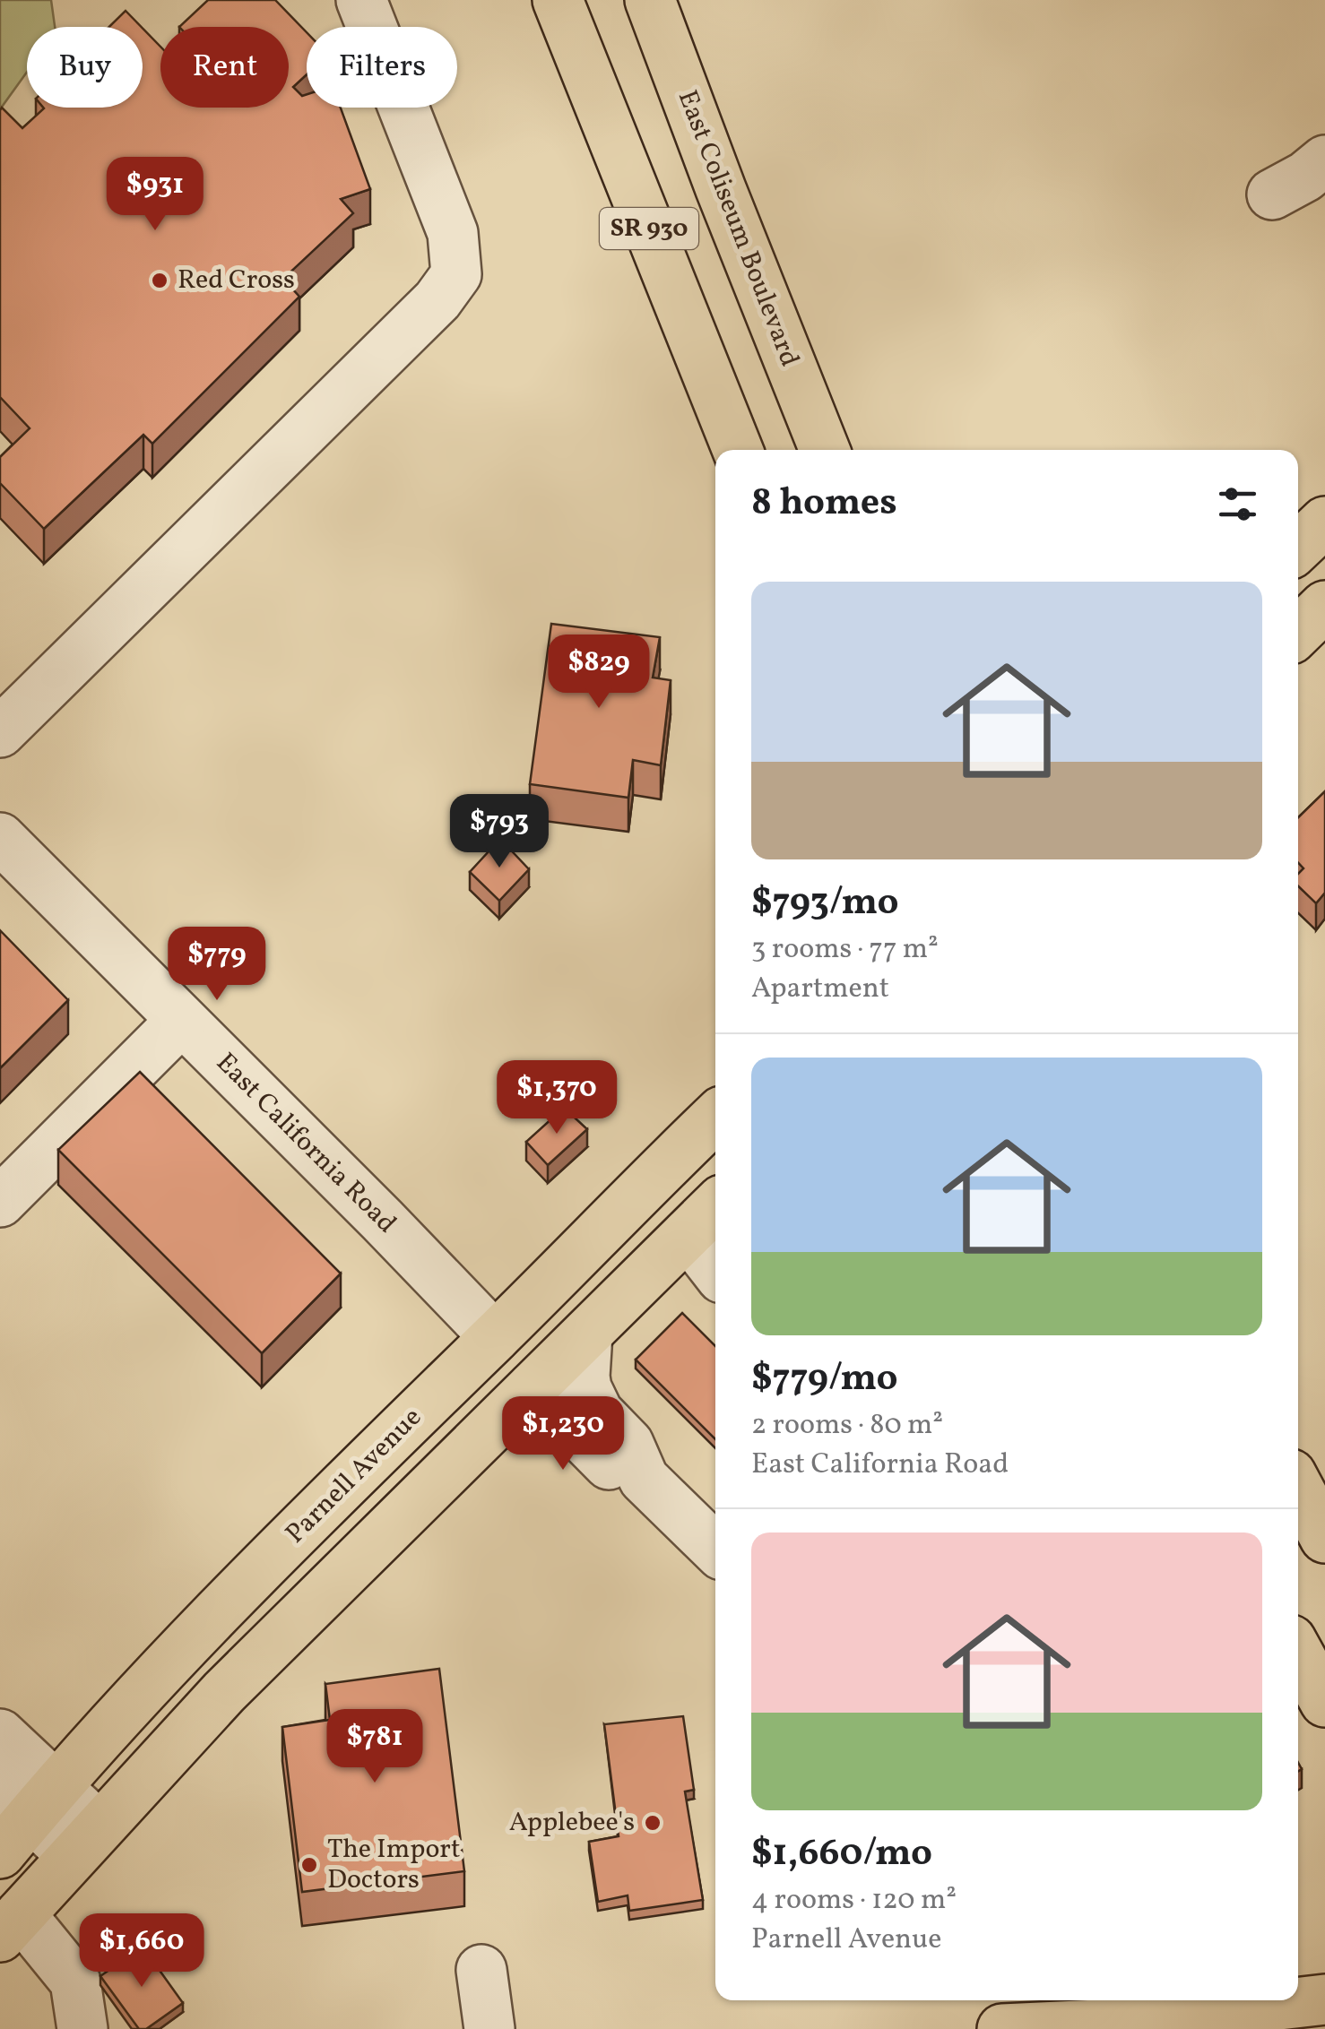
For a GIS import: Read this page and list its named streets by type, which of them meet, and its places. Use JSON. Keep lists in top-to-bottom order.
{
  "streets": {
    "main road": ["SR 930", "East Coliseum Boulevard", "Parnell Avenue"],
    "street": ["East California Road"]
  },
  "crossings": [
    ["East California Road", "Parnell Avenue"]
  ],
  "places": ["Red Cross", "Applebee's", "The Import Doctors"],
  "page": {
    "chip": ["Buy", "Rent", "Filters"],
    "price": [
      "$931",
      "$829",
      "$793",
      "$779",
      "$1,370",
      "$1,230",
      "$781",
      "$1,660"
    ],
    "heading": "8 homes",
    "list": [
      {
        "name": "$793/mo",
        "note": "3 rooms · 77 m² · Apartment"
      },
      {
        "name": "$779/mo",
        "note": "2 rooms · 80 m² · East California Road"
      },
      {
        "name": "$1,660/mo",
        "note": "4 rooms · 120 m² · Parnell Avenue"
      }
    ]
  }
}
